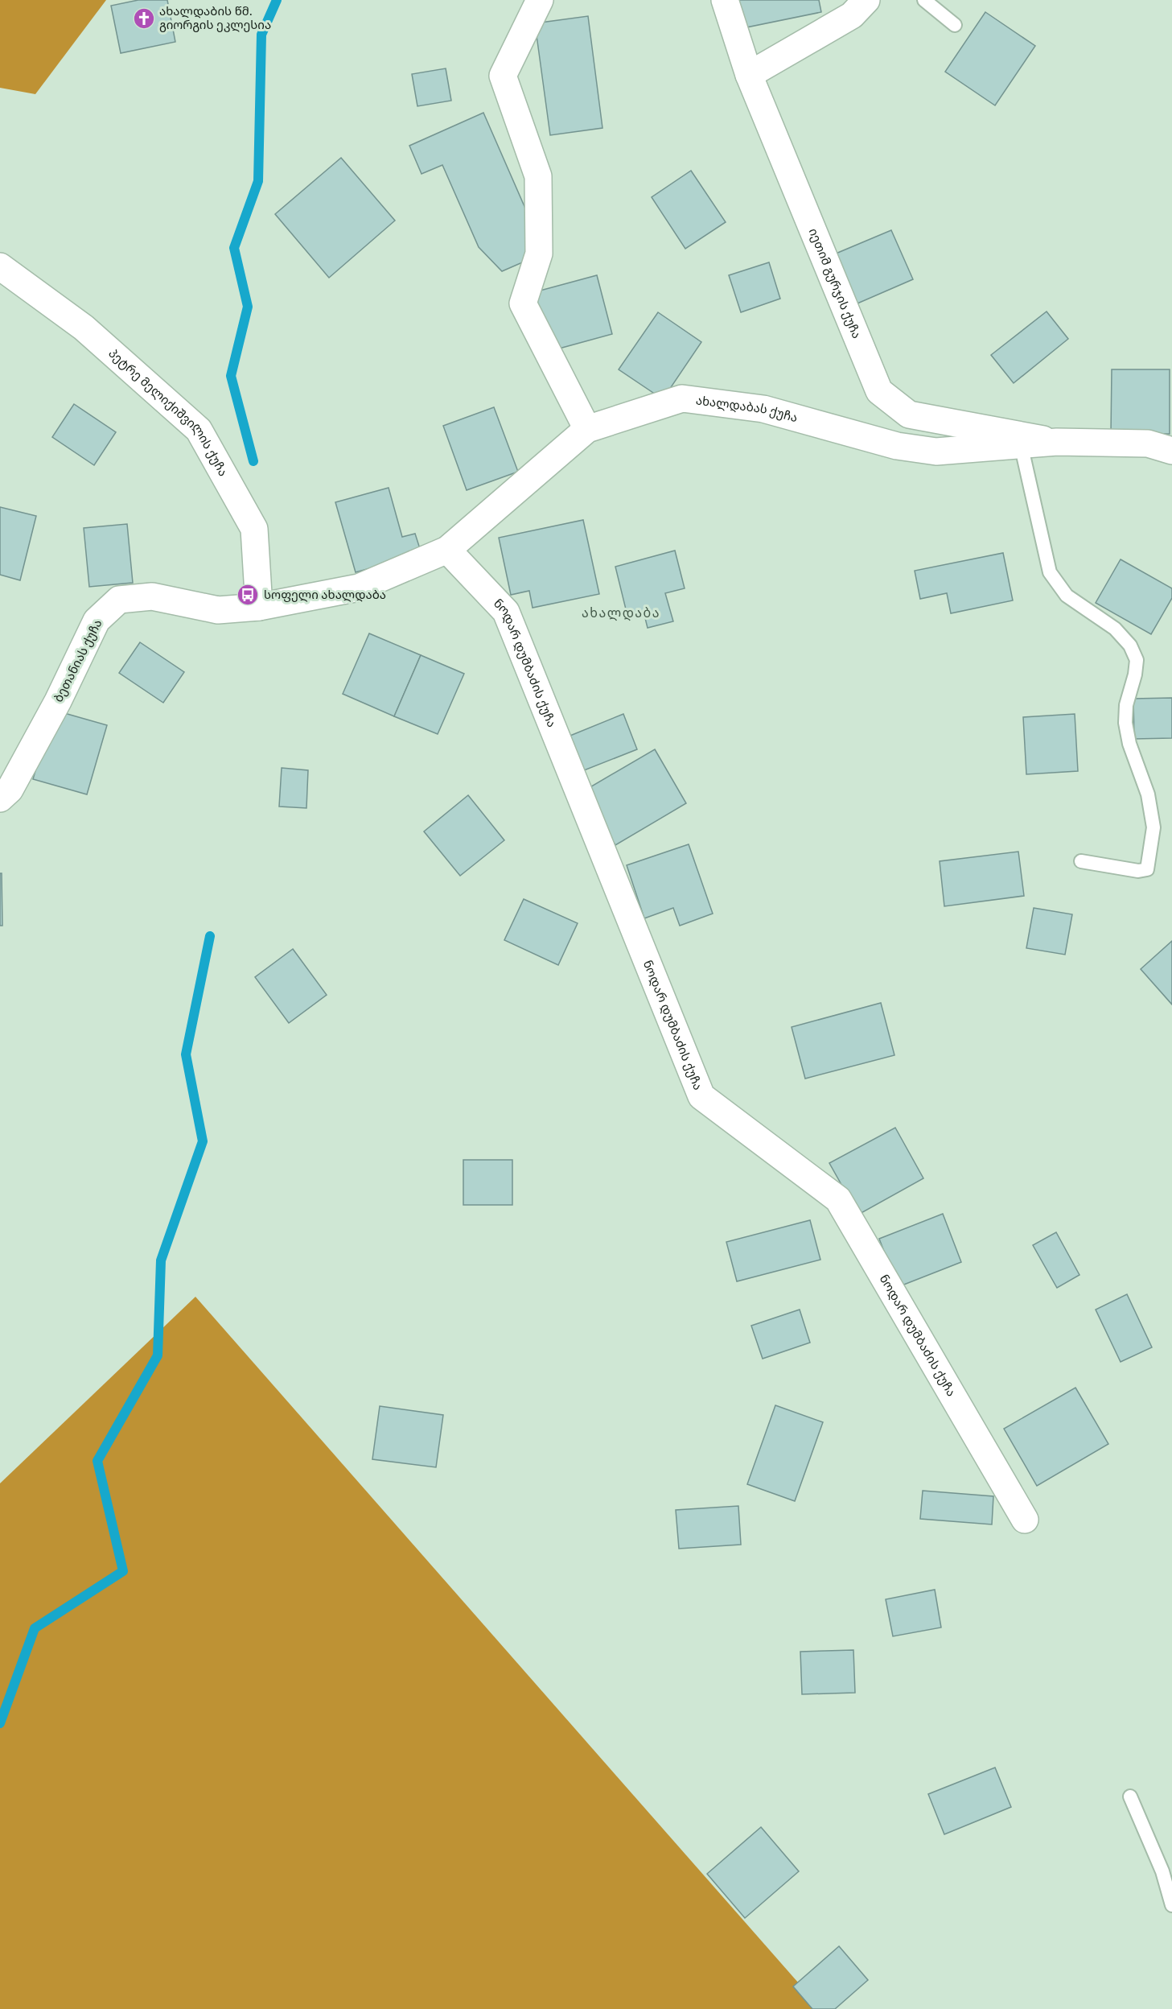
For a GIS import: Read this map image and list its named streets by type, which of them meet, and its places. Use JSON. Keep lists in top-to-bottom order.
{
  "streets": {
    "street": [
      "იეთიმ გურჯის ქუჩა",
      "ახალდაბას ქუჩა",
      "პეტრე მელიქიშვილის ქუჩა",
      "ბეთანიას ქუჩა",
      "ნოდარ დუმბაძის ქუჩა"
    ]
  },
  "crossings": [
    ["იეთიმ გურჯის ქუჩა", "ახალდაბას ქუჩა"],
    ["ახალდაბას ქუჩა", "პეტრე მელიქიშვილის ქუჩა"],
    ["ახალდაბას ქუჩა", "ბეთანიას ქუჩა"],
    ["ახალდაბას ქუჩა", "ნოდარ დუმბაძის ქუჩა"],
    ["პეტრე მელიქიშვილის ქუჩა", "ბეთანიას ქუჩა"]
  ],
  "districts": ["ახალდაბა"],
  "places": {
    "church": ["ახალდაბის წმ. გიორგის ეკლესია"],
    "bus stop": ["სოფელი ახალდაბა"]
  }
}
